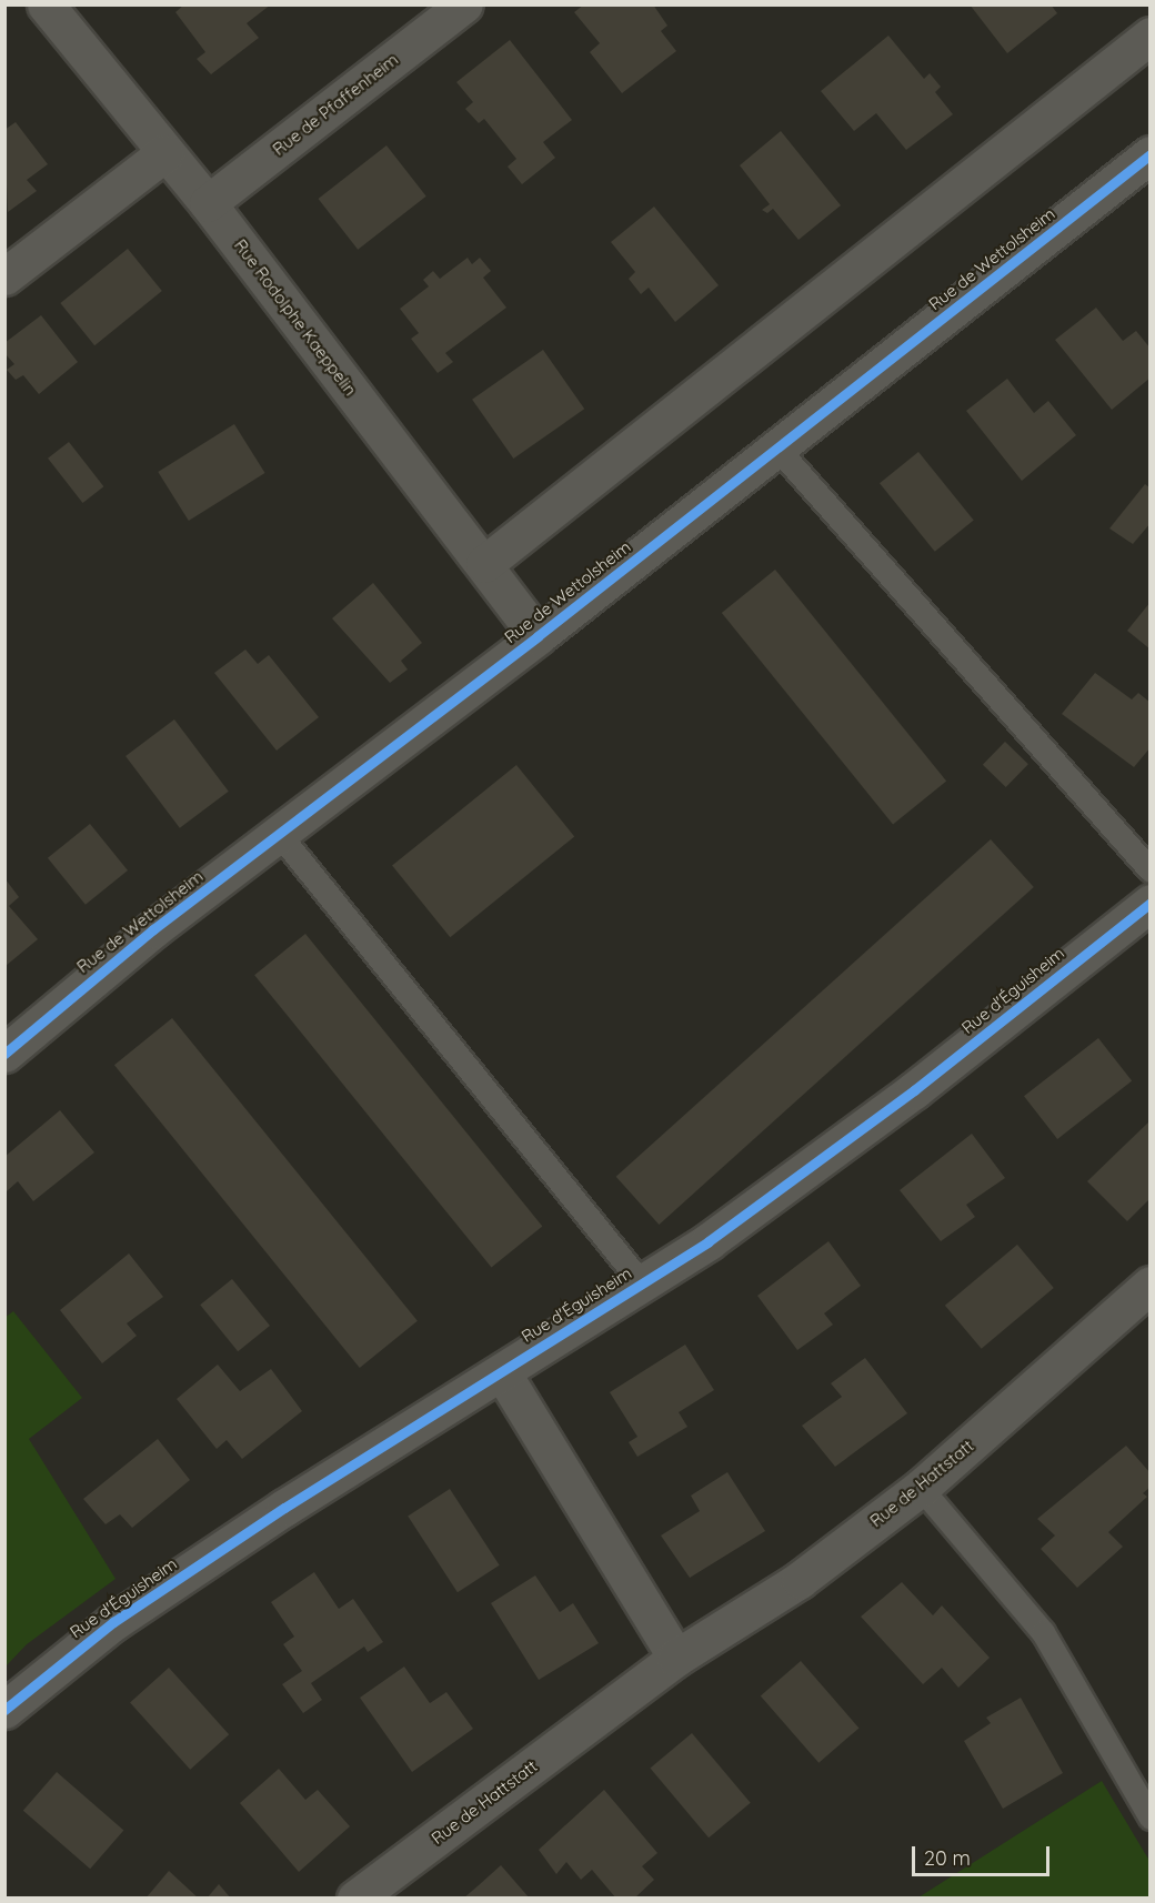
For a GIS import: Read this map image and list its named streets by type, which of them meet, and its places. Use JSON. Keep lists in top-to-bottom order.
{
  "streets": {
    "street": [
      "Rue de Pfaffenheim",
      "Rue de Wettolsheim",
      "Rue Rodolphe Kaeppelin",
      "Rue d'Éguisheim",
      "Rue de Hattstatt"
    ]
  },
  "crossings": [
    ["Rue de Pfaffenheim", "Rue Rodolphe Kaeppelin"],
    ["Rue de Wettolsheim", "Rue Rodolphe Kaeppelin"]
  ],
  "scale_bar": "20 m"
}
